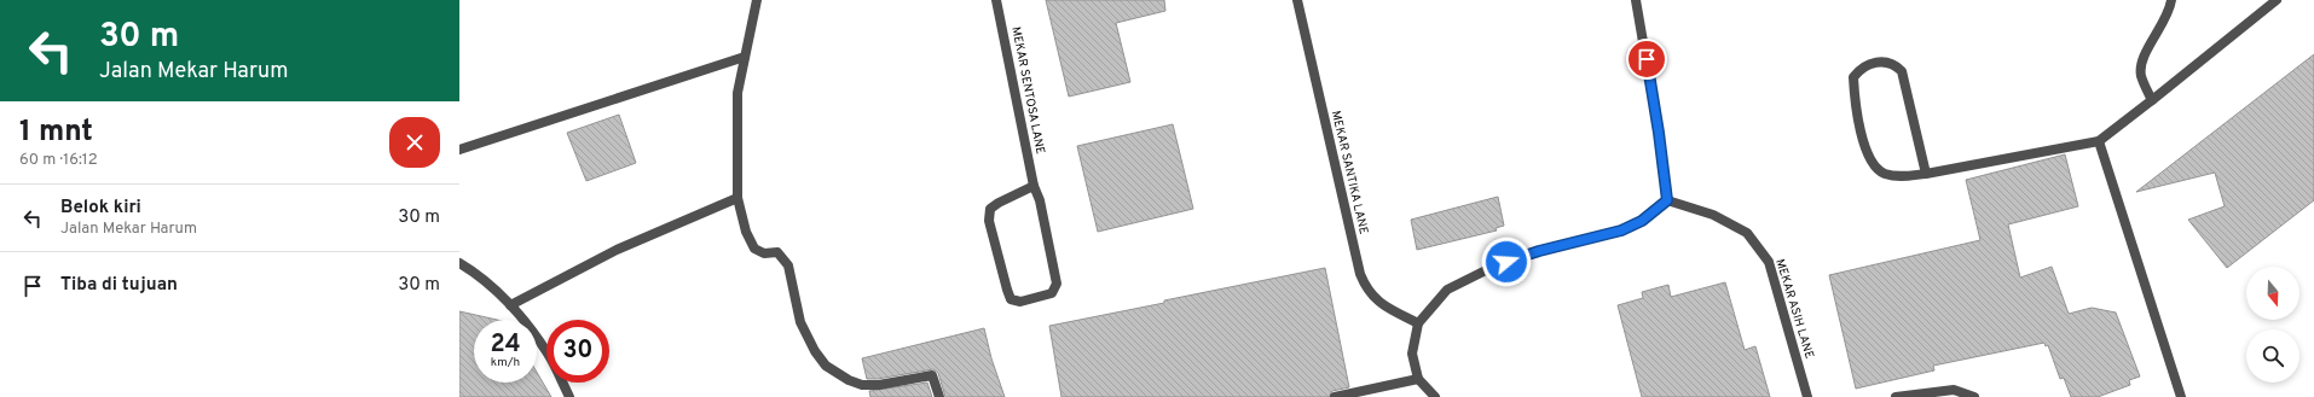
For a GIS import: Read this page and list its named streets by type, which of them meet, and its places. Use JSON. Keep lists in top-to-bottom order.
{
  "streets": {
    "street": ["MEKAR SENTOSA LANE", "MEKAR SANTIKA LANE", "MEKAR ASIH LANE"]
  },
  "north": "bottom",
  "page": {
    "turn": ["30 m", "Jalan Mekar Harum"],
    "heading": ["1 mnt", "60 m · 16:12"],
    "list": [
      {
        "name": "Belok kiri",
        "note": "Jalan Mekar Harum",
        "value": "30 m"
      },
      {
        "name": "Tiba di tujuan",
        "value": "30 m"
      }
    ],
    "speed": "24 km/h",
    "limit": "30"
  }
}
